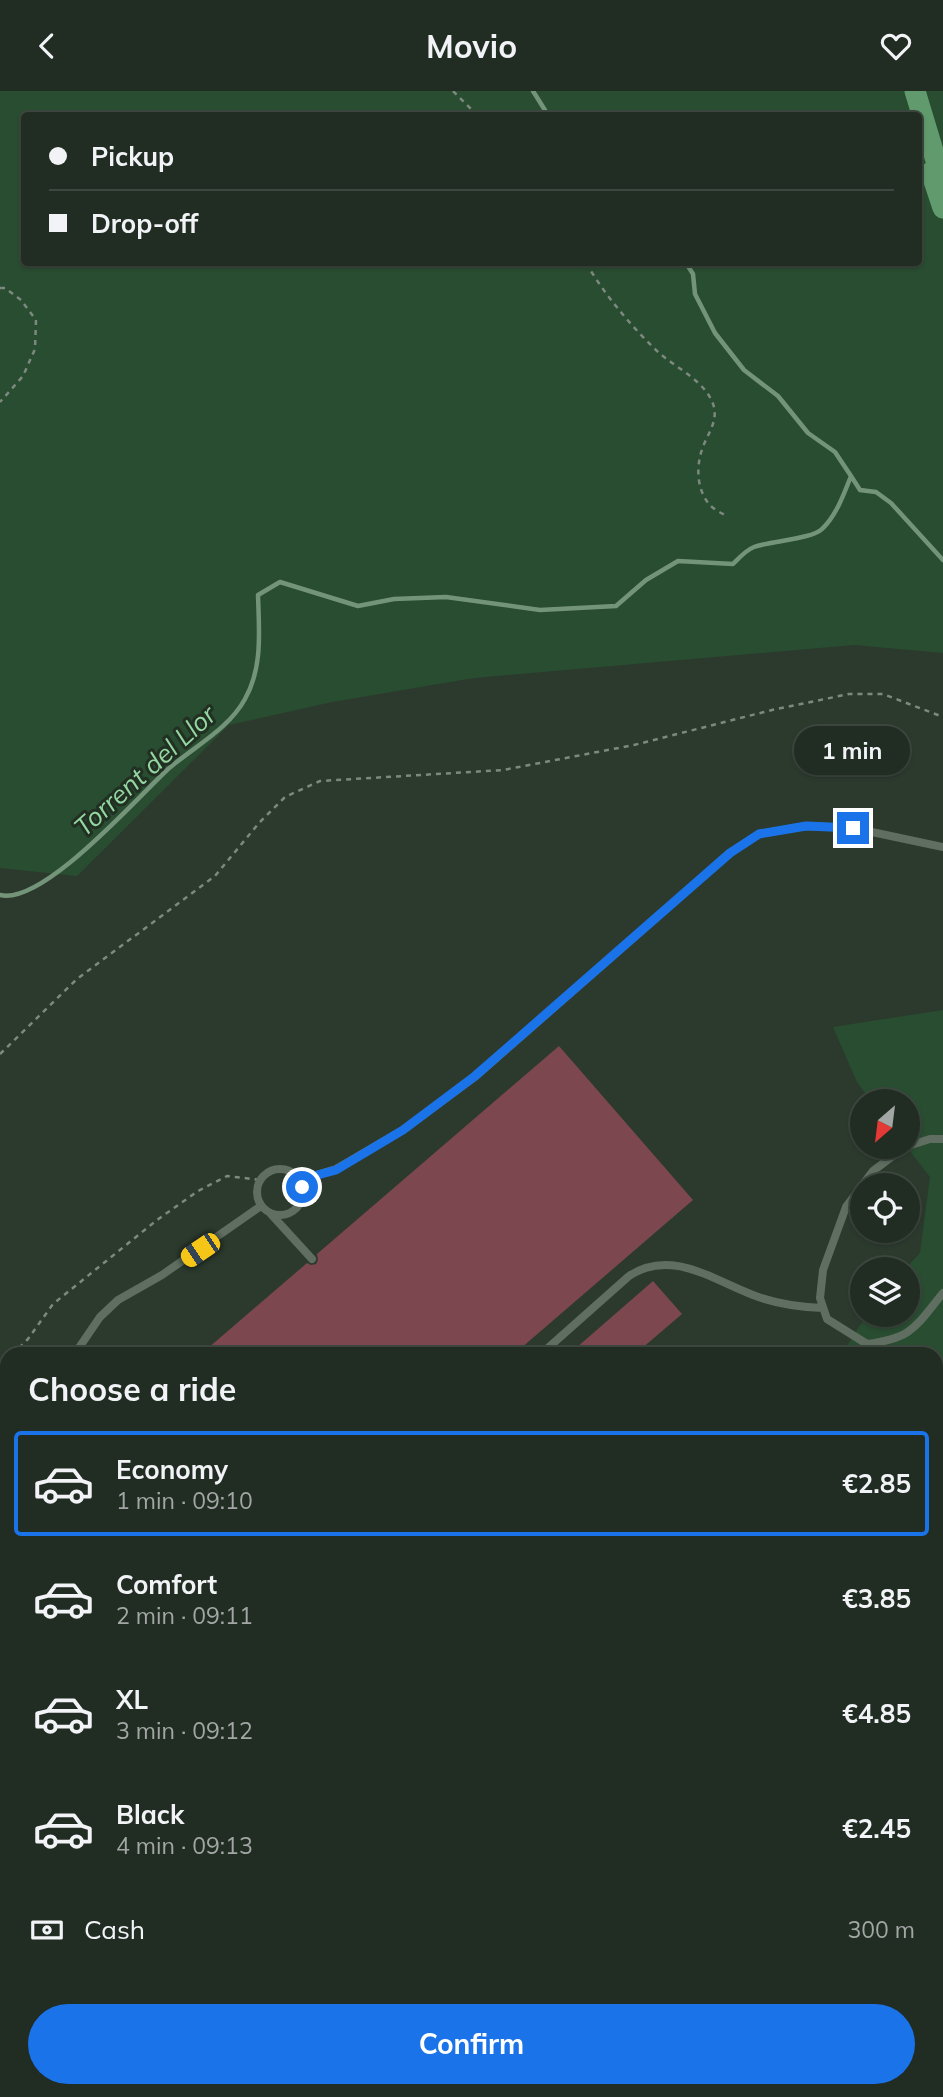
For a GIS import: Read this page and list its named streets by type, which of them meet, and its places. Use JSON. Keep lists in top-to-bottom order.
{
  "water": ["Torrent del Llor"],
  "north": "bottom left",
  "page": {
    "header": "Movio",
    "banner": ["Pickup", "Drop-off"],
    "bubble": "1 min",
    "heading": "Choose a ride",
    "list": [
      {
        "name": "Economy",
        "note": "1 min · 09:10",
        "value": "€2.85"
      },
      {
        "name": "Comfort",
        "note": "2 min · 09:11",
        "value": "€3.85"
      },
      {
        "name": "XL",
        "note": "3 min · 09:12",
        "value": "€4.85"
      },
      {
        "name": "Black",
        "note": "4 min · 09:13",
        "value": "€2.45"
      }
    ],
    "pay": ["Cash", "300 m"],
    "buttons": "Confirm"
  }
}
